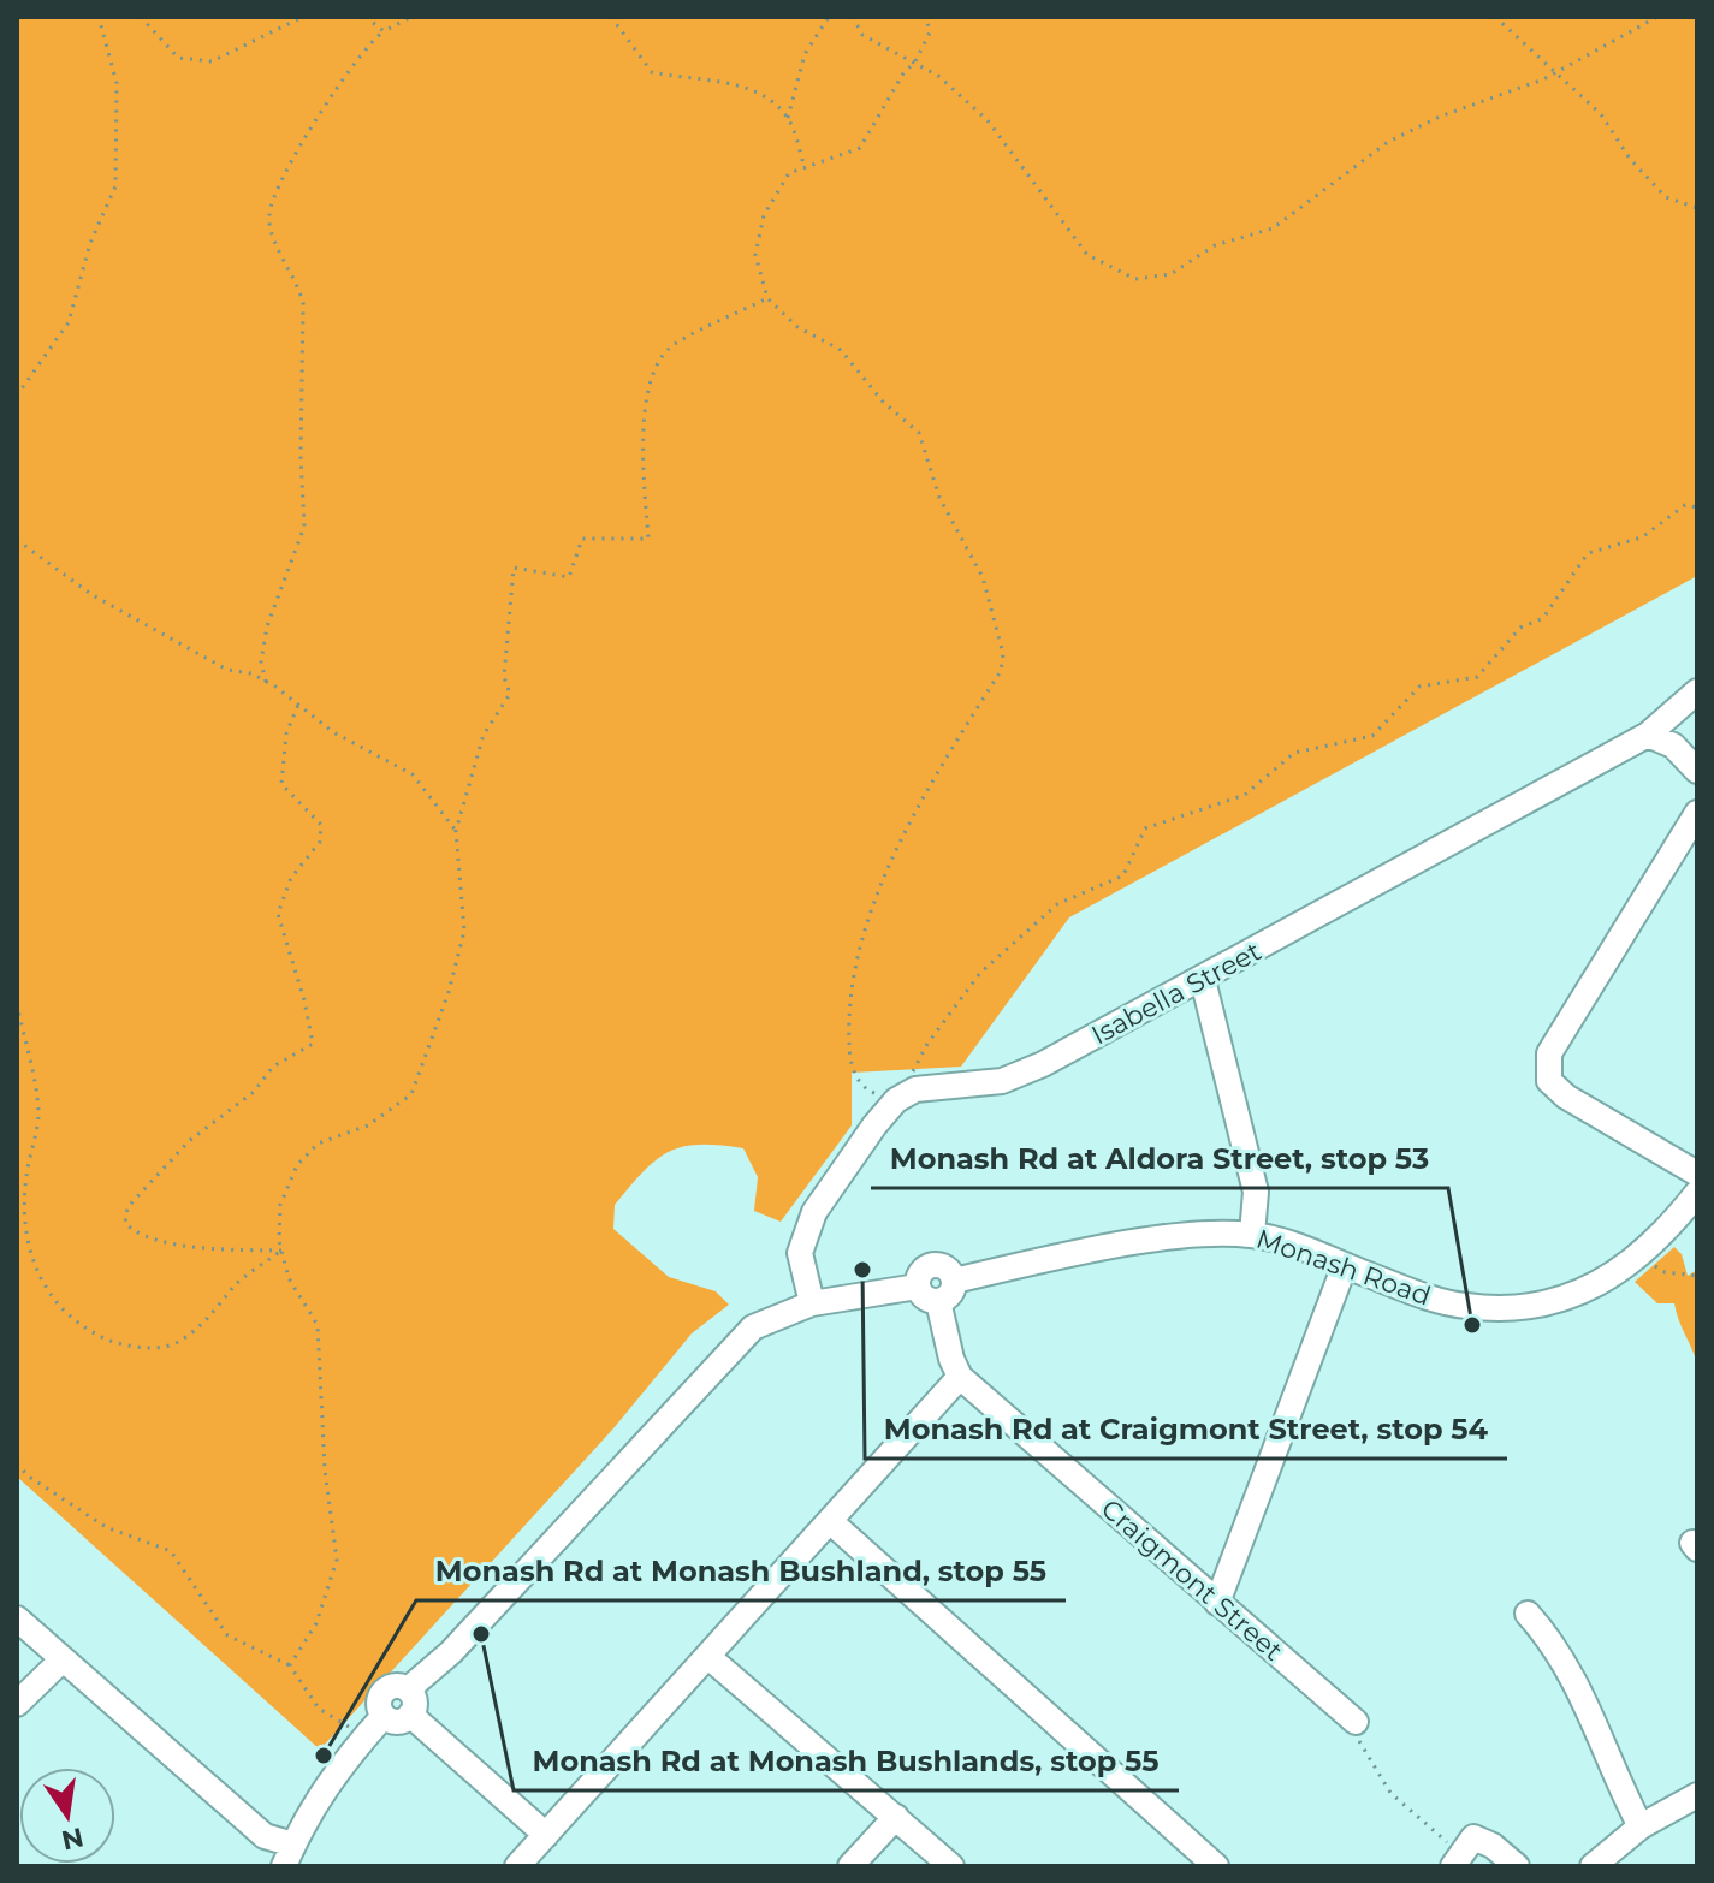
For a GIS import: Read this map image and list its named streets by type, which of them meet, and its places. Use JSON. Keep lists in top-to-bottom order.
{
  "streets": {
    "street": ["Isabella Street", "Monash Road", "Craigmont Street"]
  },
  "places": [
    "Monash Rd at Craigmont Street, stop 54",
    "Monash Rd at Aldora Street, stop 53",
    "Monash Rd at Monash Bushlands, stop 55",
    "Monash Rd at Monash Bushland, stop 55"
  ],
  "north": "bottom"
}
